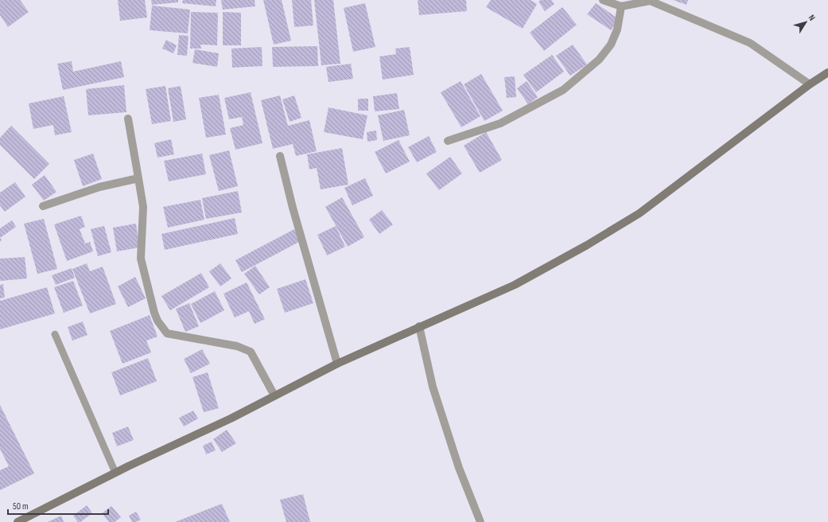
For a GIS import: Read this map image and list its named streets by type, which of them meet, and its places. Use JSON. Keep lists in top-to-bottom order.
{
  "scale_bar": "50 m",
  "north": "top right"
}
